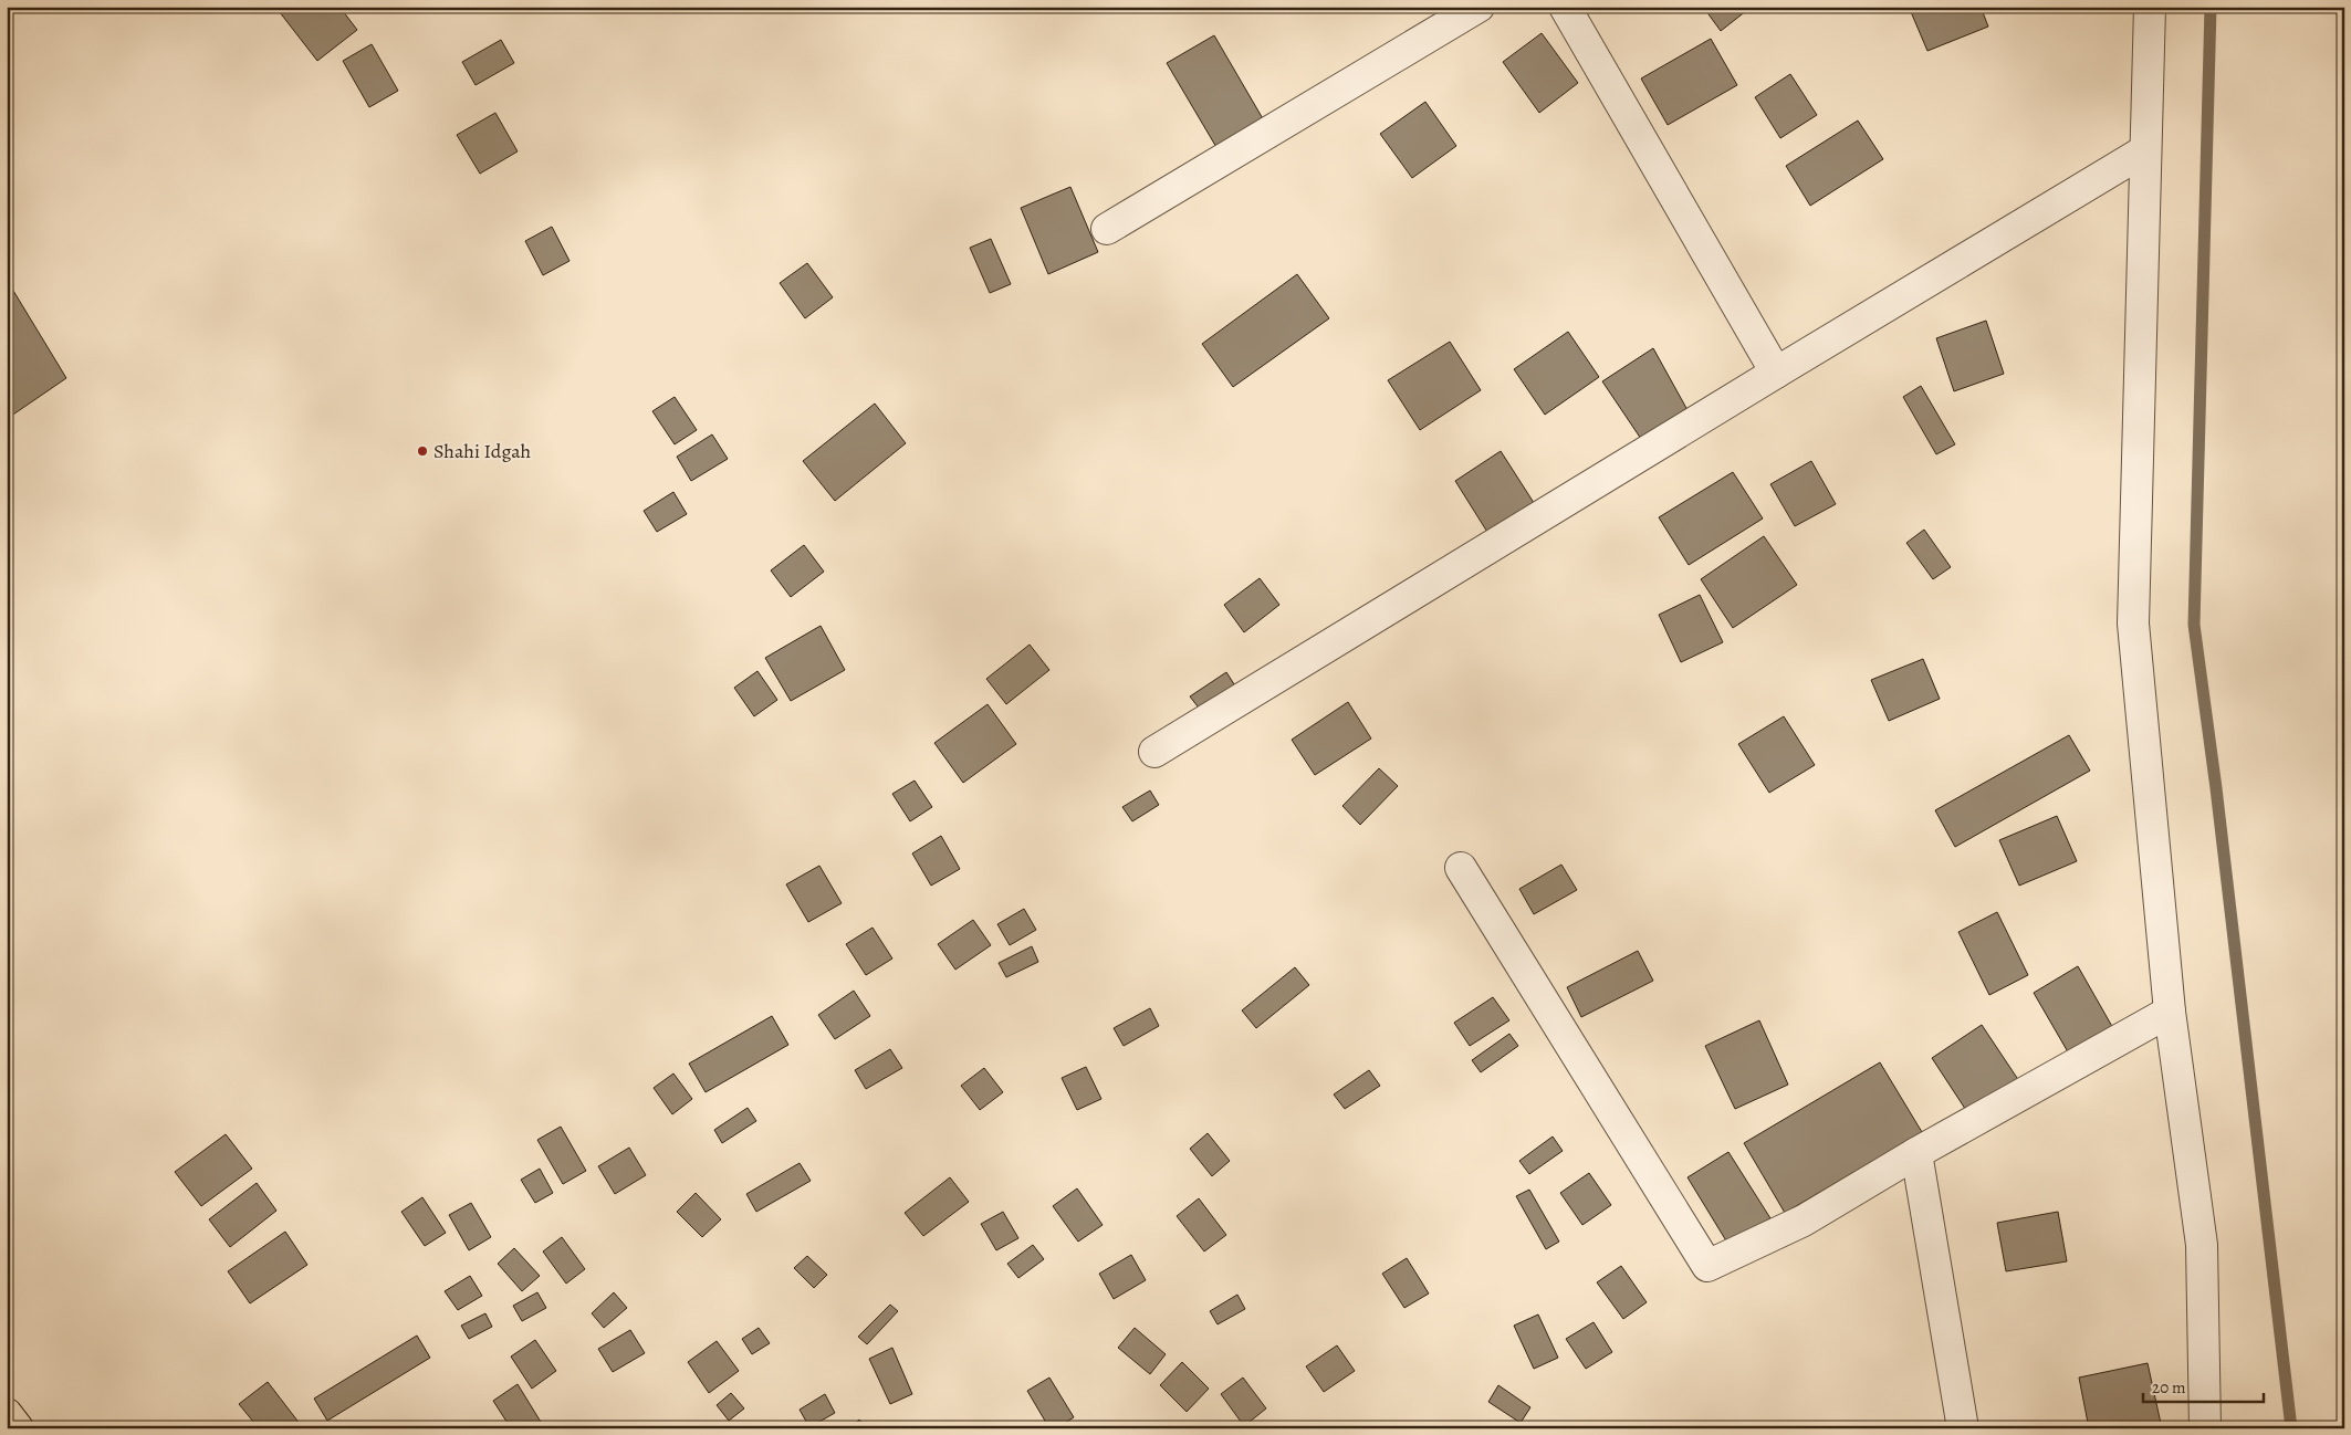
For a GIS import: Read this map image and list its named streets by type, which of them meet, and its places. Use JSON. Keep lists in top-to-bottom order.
{
  "places": ["Shahi Idgah"],
  "scale_bar": "20 m"
}
